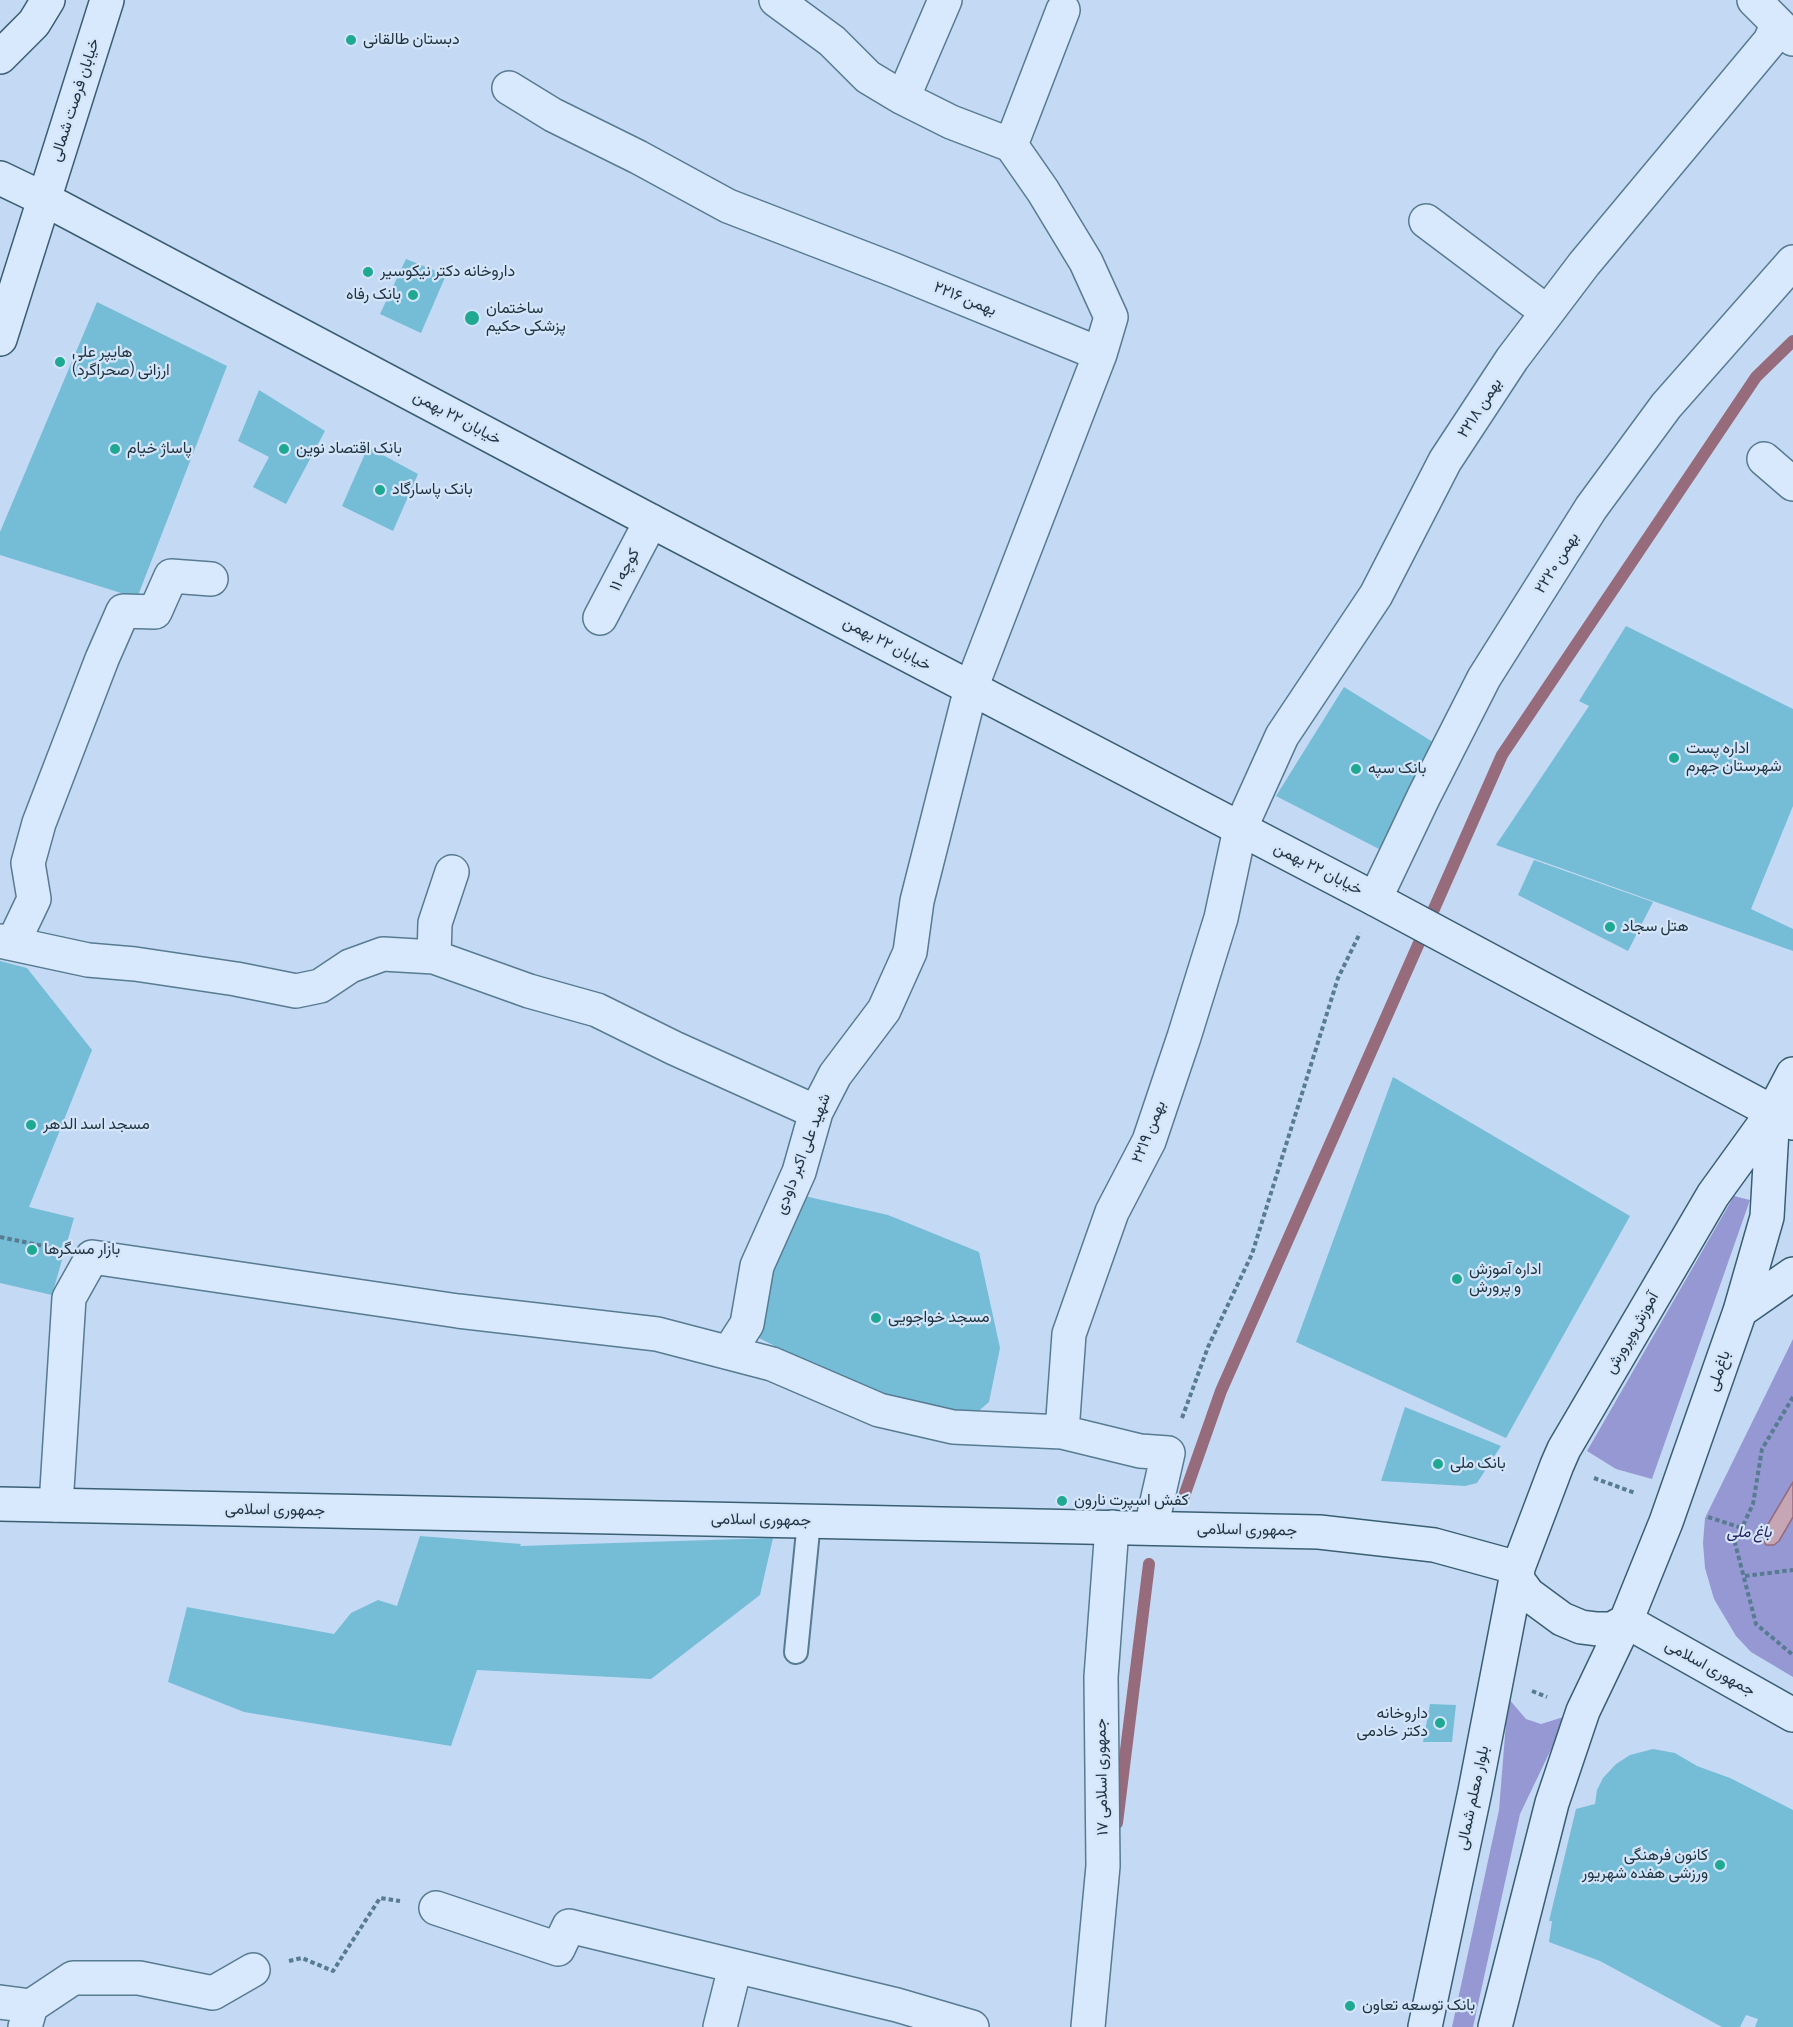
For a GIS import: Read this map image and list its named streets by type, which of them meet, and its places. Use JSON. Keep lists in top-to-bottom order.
{
  "streets": {
    "street": [
      "خیابان فرصت شمالی",
      "۲۲بهمن ۱۶",
      "۲۲بهمن ۱۸",
      "خیابان ۲۲ بهمن",
      "۲۲بهمن ۲۰",
      "کوچه ۱۱",
      "۲۲بهمن ۱۹",
      "شهید علی اکبر داودی",
      "آموزش‌و‌پرورش",
      "باغ‌ملی",
      "جمهوری اسلامی",
      "جمهوری اسلامی ۱۷",
      "بلوار معلم شمالی"
    ]
  },
  "crossings": [
    ["خیابان فرصت شمالی", "خیابان ۲۲ بهمن"],
    ["۲۲بهمن ۱۸", "خیابان ۲۲ بهمن"],
    ["۲۲بهمن ۱۸", "۲۲بهمن ۱۹"],
    ["خیابان ۲۲ بهمن", "۲۲بهمن ۲۰"],
    ["خیابان ۲۲ بهمن", "کوچه ۱۱"],
    ["خیابان ۲۲ بهمن", "۲۲بهمن ۱۹"],
    ["خیابان ۲۲ بهمن", "شهید علی اکبر داودی"],
    ["خیابان ۲۲ بهمن", "آموزش‌و‌پرورش"],
    ["خیابان ۲۲ بهمن", "باغ‌ملی"],
    ["آموزش‌و‌پرورش", "باغ‌ملی"],
    ["آموزش‌و‌پرورش", "جمهوری اسلامی"],
    ["آموزش‌و‌پرورش", "بلوار معلم شمالی"],
    ["باغ‌ملی", "جمهوری اسلامی"],
    ["جمهوری اسلامی", "جمهوری اسلامی ۱۷"],
    ["جمهوری اسلامی", "بلوار معلم شمالی"]
  ],
  "parks": ["باغ ملی"],
  "places": [
    "دبستان طالقانی",
    "داروخانه دکتر نیکوسیر",
    "بانک رفاه",
    "ساختمان پزشکی حکیم",
    "هایپر علی ارزانی (صحراگرد)",
    "پاساژ خیام",
    "بانک اقتصاد نوین",
    "بانک پاسارگاد",
    "اداره پست شهرستان جهرم",
    "بانک سپه",
    "هتل سجاد",
    "مسجد اسد الدهر",
    "بازار مسگرها",
    "اداره آموزش و پرورش",
    "مسجد خواجویی",
    "بانک ملی",
    "کفش اسپرت نارون",
    "داروخانه دکتر خادمی",
    "کانون فرهنگی ورزشی هفده شهریور",
    "بانک توسعه تعاون"
  ]
}
